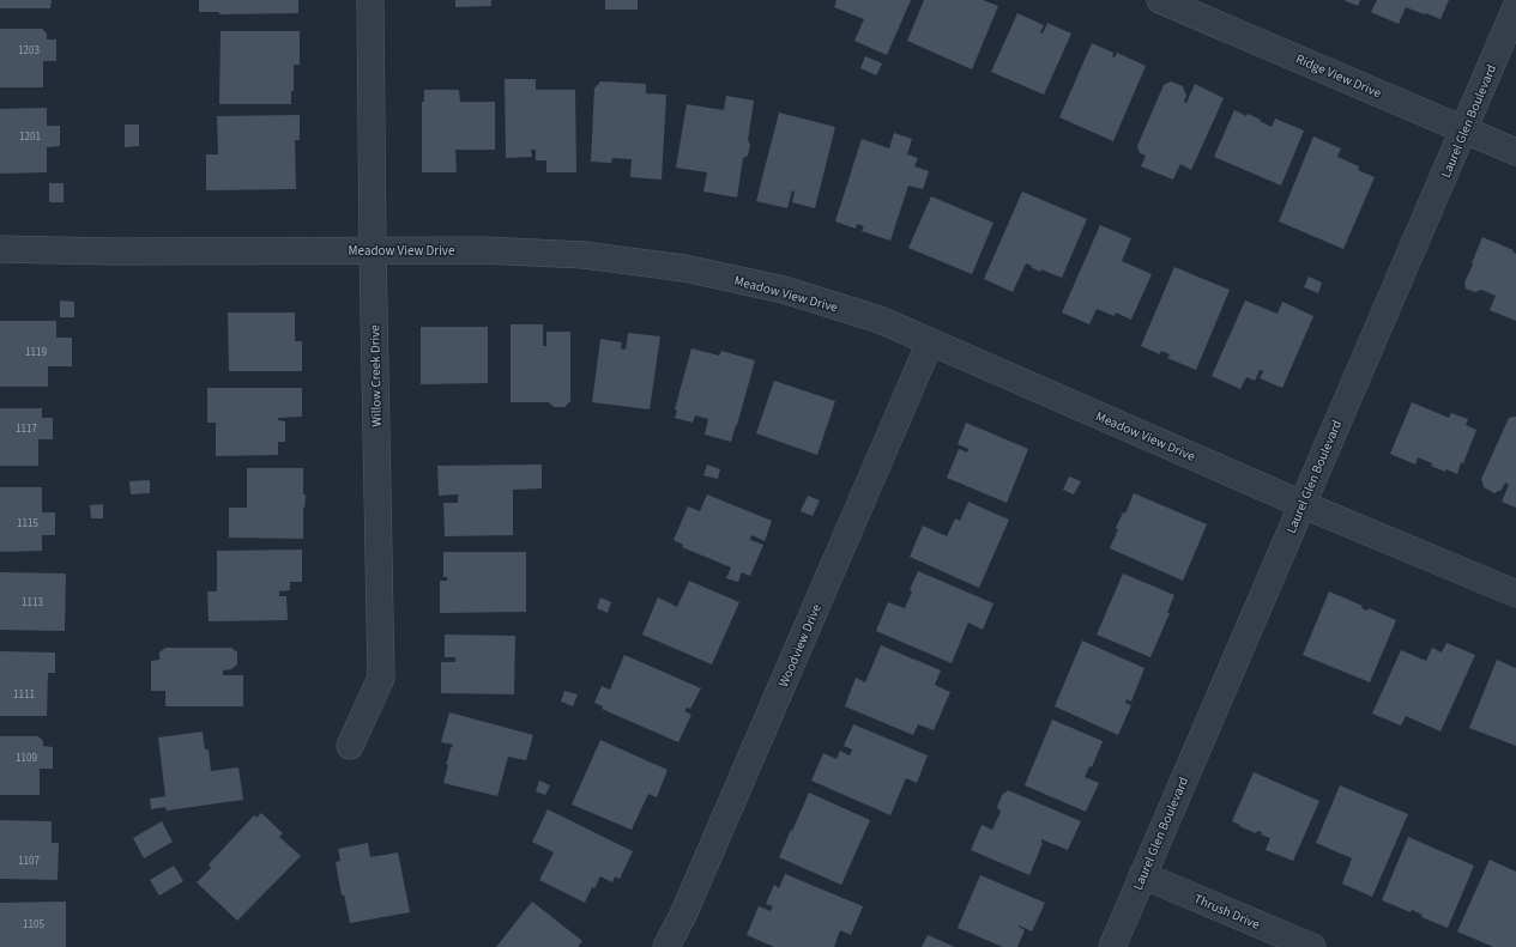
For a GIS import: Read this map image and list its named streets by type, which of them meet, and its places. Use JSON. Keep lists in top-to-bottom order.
{
  "streets": {
    "street": [
      "Ridge View Drive",
      "Laurel Glen Boulevard",
      "Meadow View Drive",
      "Willow Creek Drive",
      "Woodview Drive",
      "Thrush Drive"
    ]
  },
  "crossings": [
    ["Ridge View Drive", "Laurel Glen Boulevard"],
    ["Laurel Glen Boulevard", "Meadow View Drive"],
    ["Laurel Glen Boulevard", "Thrush Drive"],
    ["Meadow View Drive", "Willow Creek Drive"],
    ["Meadow View Drive", "Woodview Drive"]
  ],
  "house_numbers": [
    "1203",
    "1201",
    "1119",
    "1117",
    "1115",
    "1113",
    "1111",
    "1109",
    "1107",
    "1105"
  ]
}
